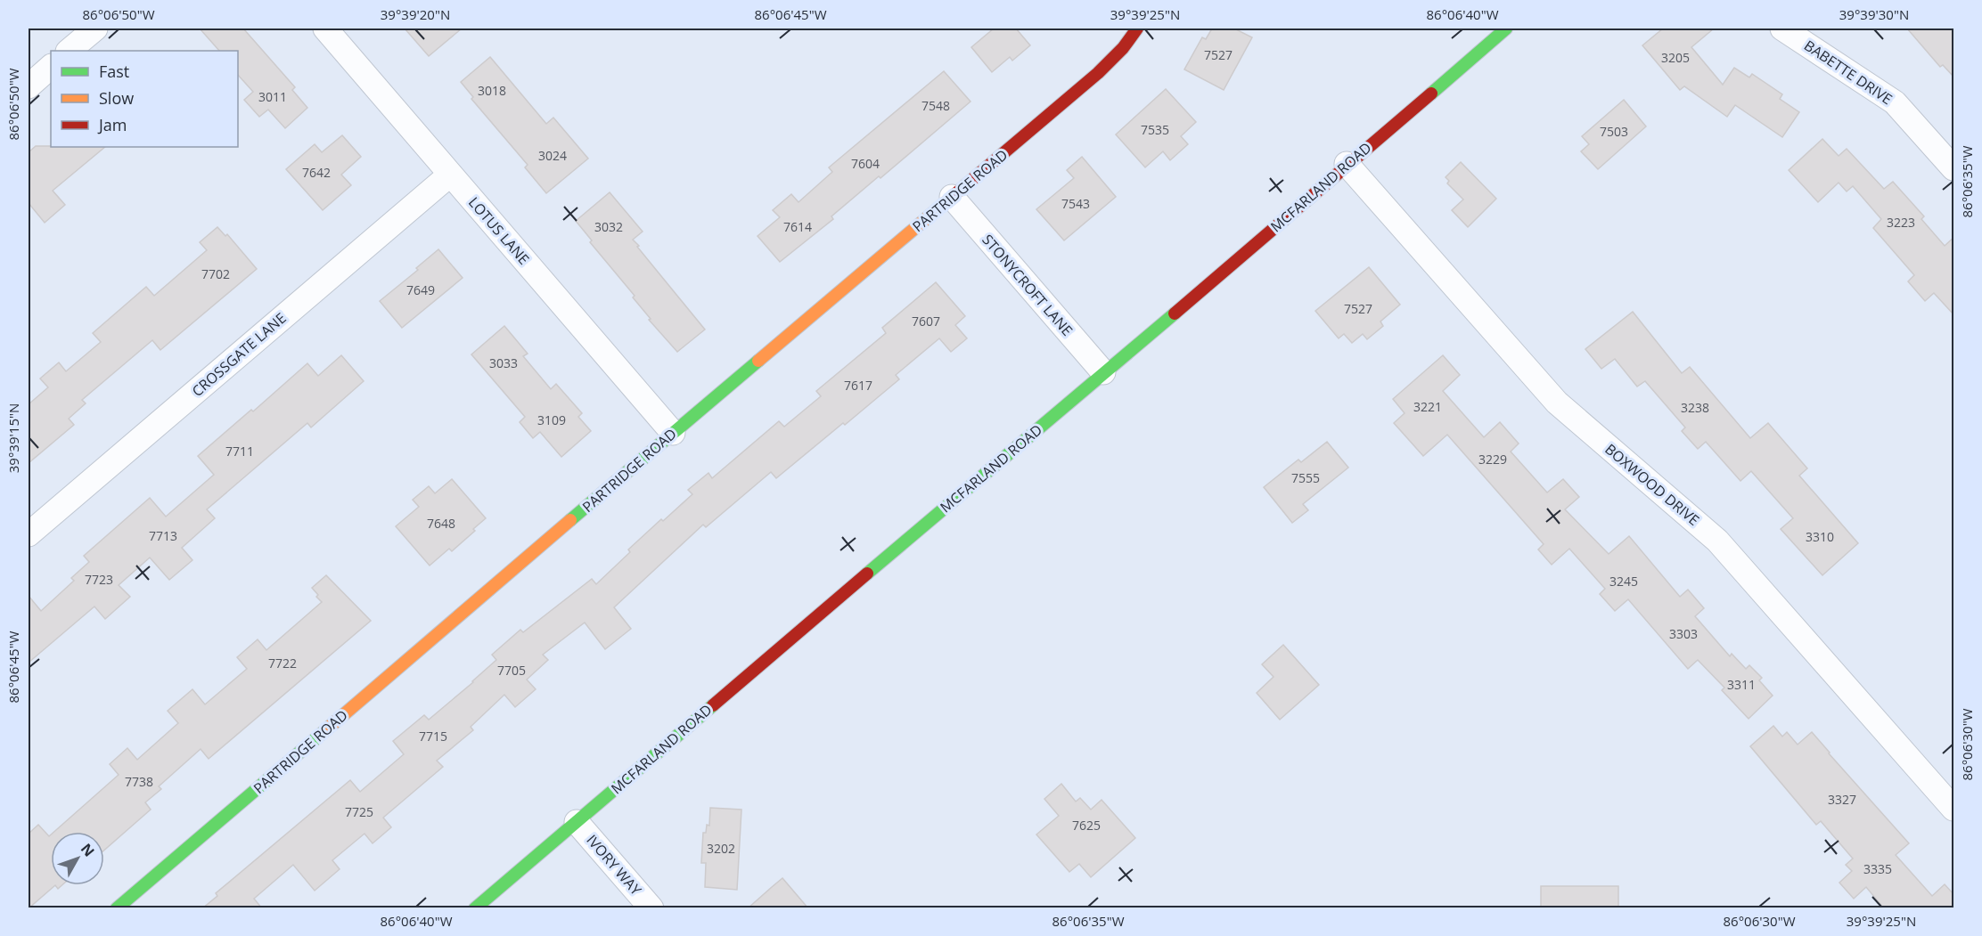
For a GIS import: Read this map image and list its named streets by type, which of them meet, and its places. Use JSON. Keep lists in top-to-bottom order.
{
  "streets": {
    "street": [
      "BABETTE DRIVE",
      "MCFARLAND ROAD",
      "PARTRIDGE ROAD",
      "LOTUS LANE",
      "STONYCROFT LANE",
      "CROSSGATE LANE",
      "BOXWOOD DRIVE",
      "IVORY WAY"
    ]
  },
  "crossings": [
    ["MCFARLAND ROAD", "STONYCROFT LANE"],
    ["MCFARLAND ROAD", "BOXWOOD DRIVE"],
    ["MCFARLAND ROAD", "IVORY WAY"],
    ["PARTRIDGE ROAD", "LOTUS LANE"],
    ["PARTRIDGE ROAD", "STONYCROFT LANE"],
    ["LOTUS LANE", "CROSSGATE LANE"]
  ],
  "house_numbers": [
    "7527",
    "3205",
    "3018",
    "3011",
    "7548",
    "7535",
    "7503",
    "3024",
    "7604",
    "7642",
    "7543",
    "3223",
    "3032",
    "7614",
    "7702",
    "7649",
    "7527",
    "7607",
    "3033",
    "7617",
    "3221",
    "3238",
    "3109",
    "7711",
    "3229",
    "7555",
    "7648",
    "7713",
    "3310",
    "7723",
    "3245",
    "3303",
    "7722",
    "7705",
    "3311",
    "7715",
    "7738",
    "3327",
    "7725",
    "7625",
    "3202",
    "3335"
  ],
  "legend": ["Fast", "Slow", "Jam"],
  "north": "top right",
  "coordinates": [
    "86°06'50\"W",
    "39°39'20\"N",
    "86°06'45\"W",
    "39°39'25\"N",
    "86°06'40\"W",
    "39°39'30\"N",
    "86°06'35\"W",
    "39°39'15\"N",
    "86°06'30\"W"
  ]
}
